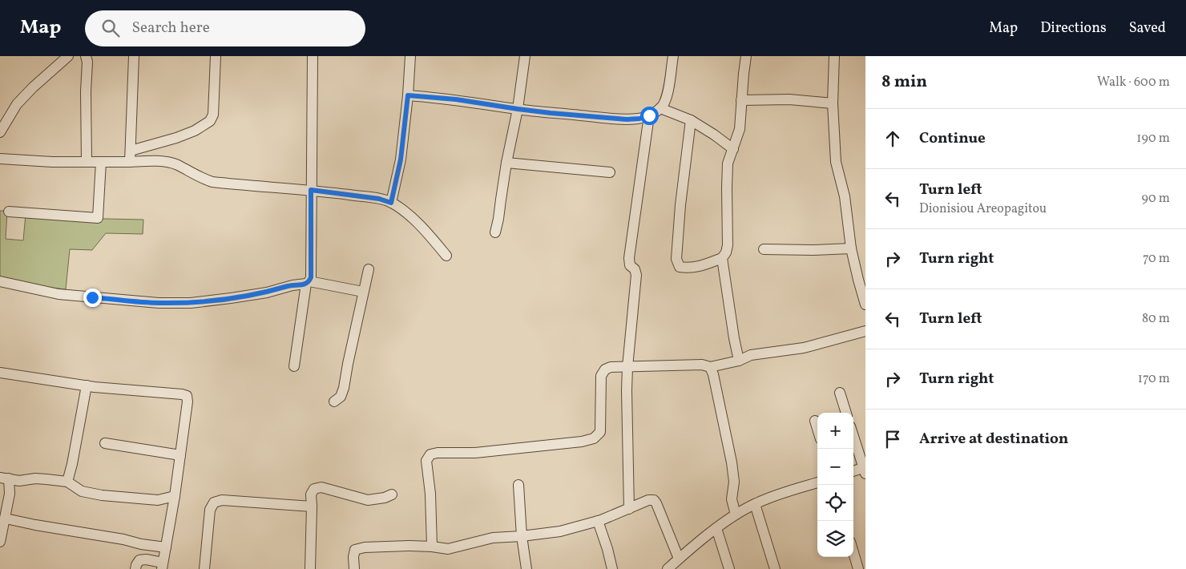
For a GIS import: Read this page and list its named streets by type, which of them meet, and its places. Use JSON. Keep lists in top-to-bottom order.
{
  "page": {
    "header": "Map",
    "search": "Search here",
    "nav": ["Map", "Directions", "Saved"],
    "heading": ["8 min", "Walk · 600 m"],
    "list": [
      ["Continue", "190 m"],
      ["Turn left", "Dionisiou Areopagitou", "90 m"],
      ["Turn right", "70 m"],
      ["Turn left", "80 m"],
      ["Turn right", "170 m"],
      "Arrive at destination"
    ],
    "map_buttons": ["+", "−"]
  }
}
